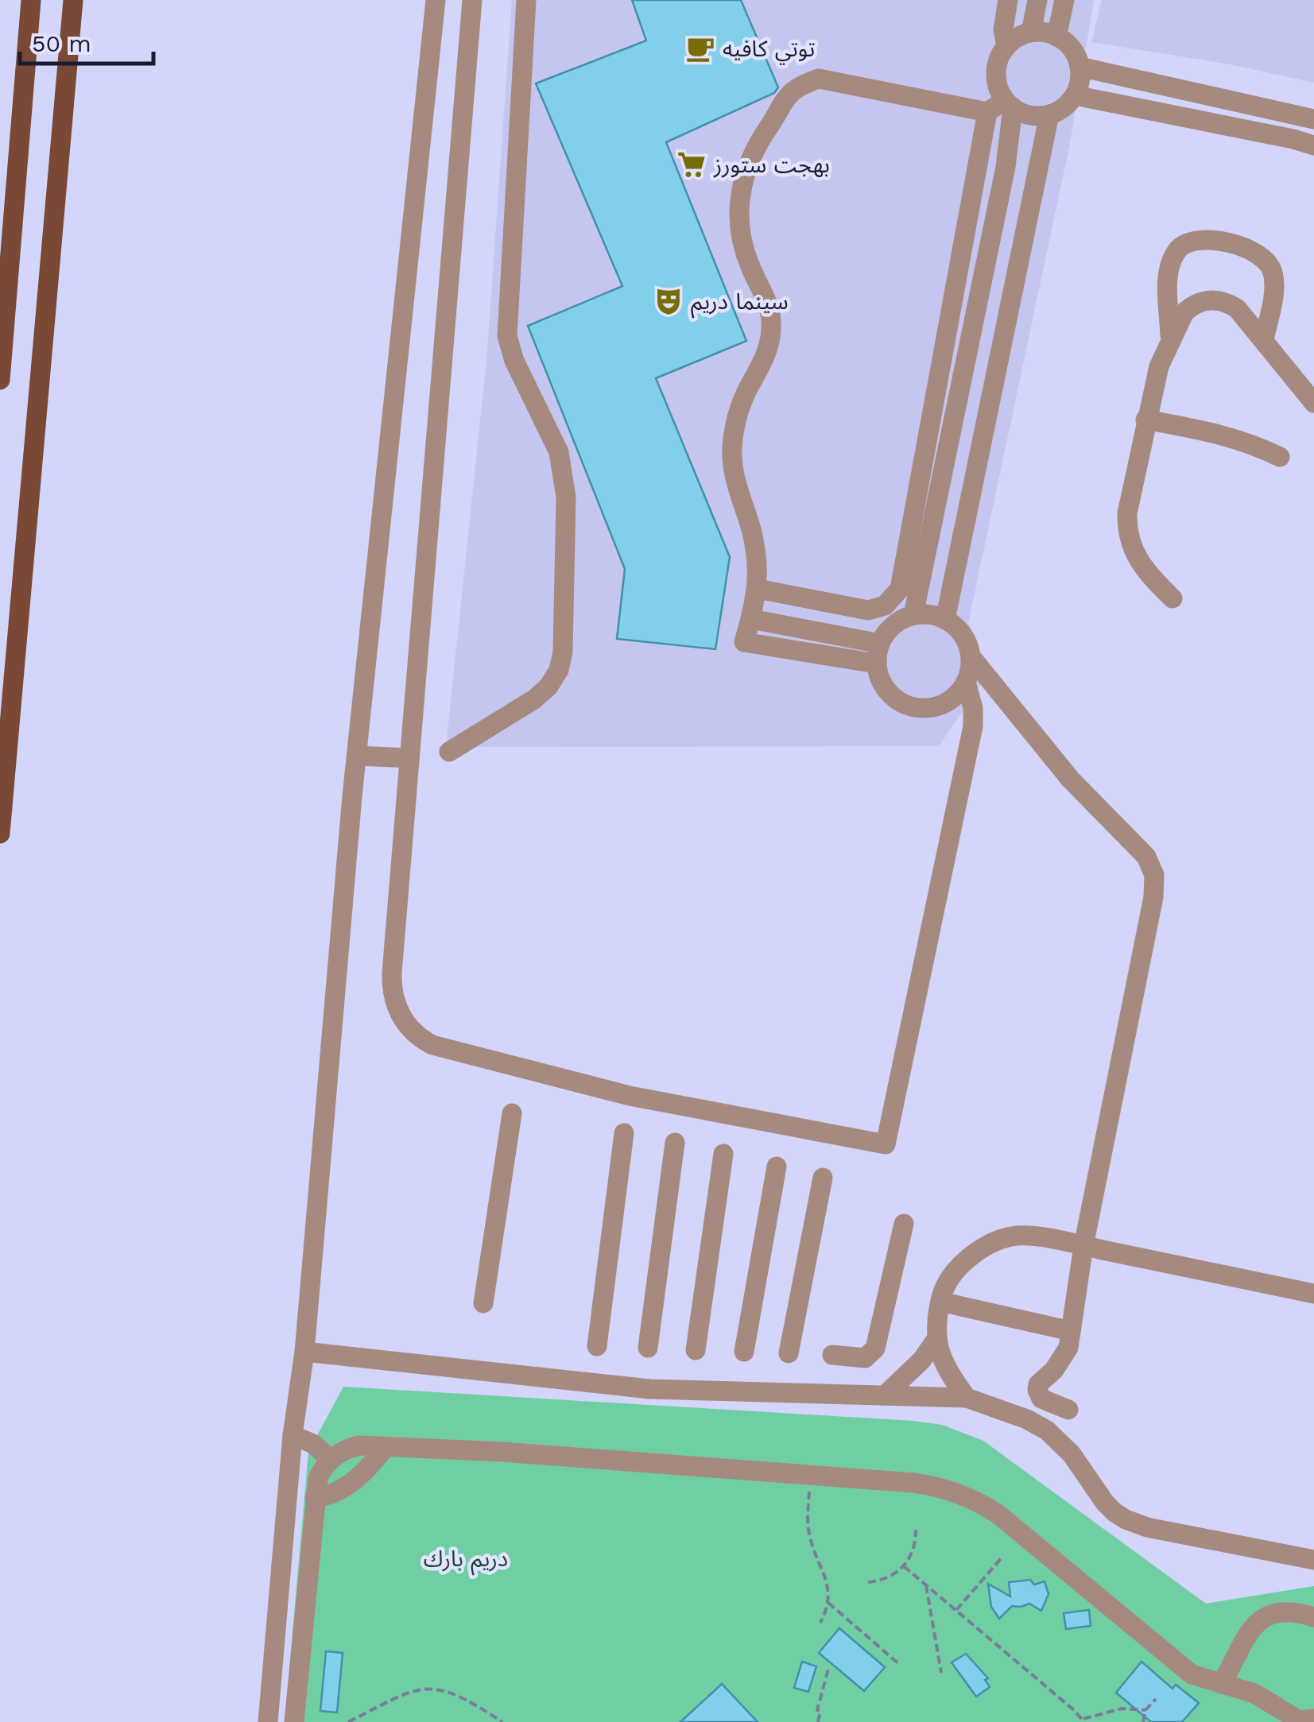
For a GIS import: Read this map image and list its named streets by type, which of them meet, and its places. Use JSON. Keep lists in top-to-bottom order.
{
  "parks": ["دريم بارك"],
  "places": {
    "cafe": ["توتي كافيه"],
    "supermarket": ["بهجت ستورز"],
    "theatre": ["سينما دريم"]
  },
  "scale_bar": "50 m"
}
